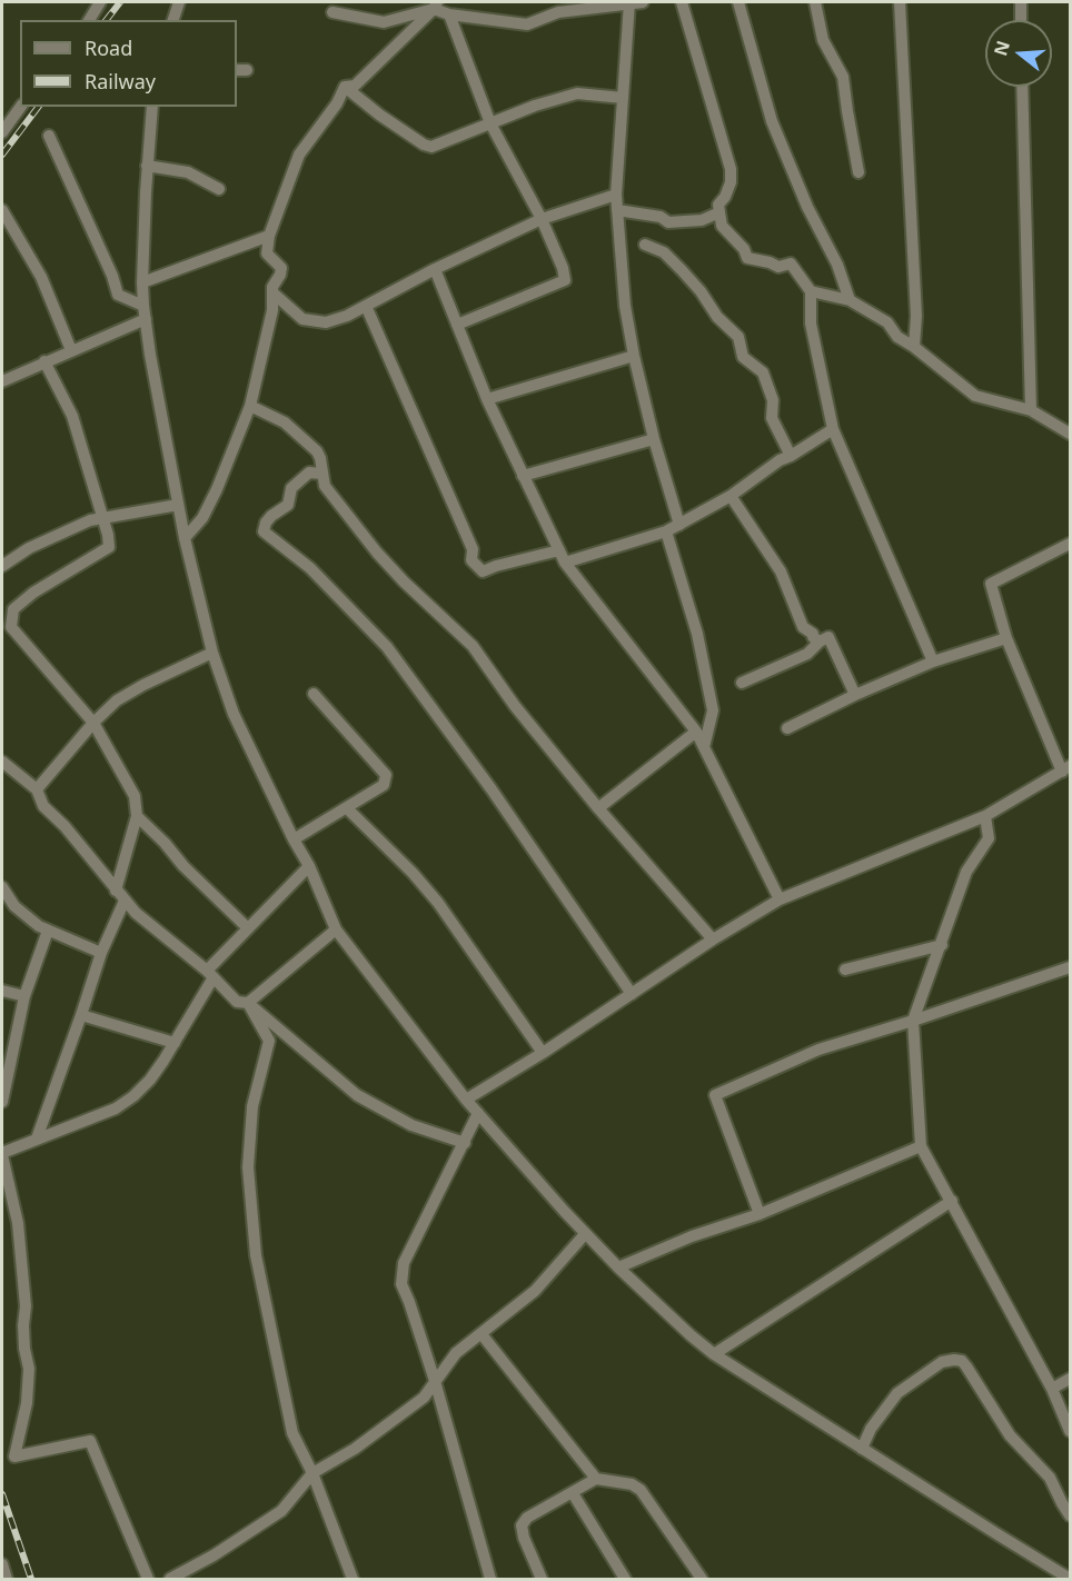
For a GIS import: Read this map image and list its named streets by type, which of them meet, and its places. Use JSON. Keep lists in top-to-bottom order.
{
  "legend": ["Road", "Railway"],
  "north": "left"
}
